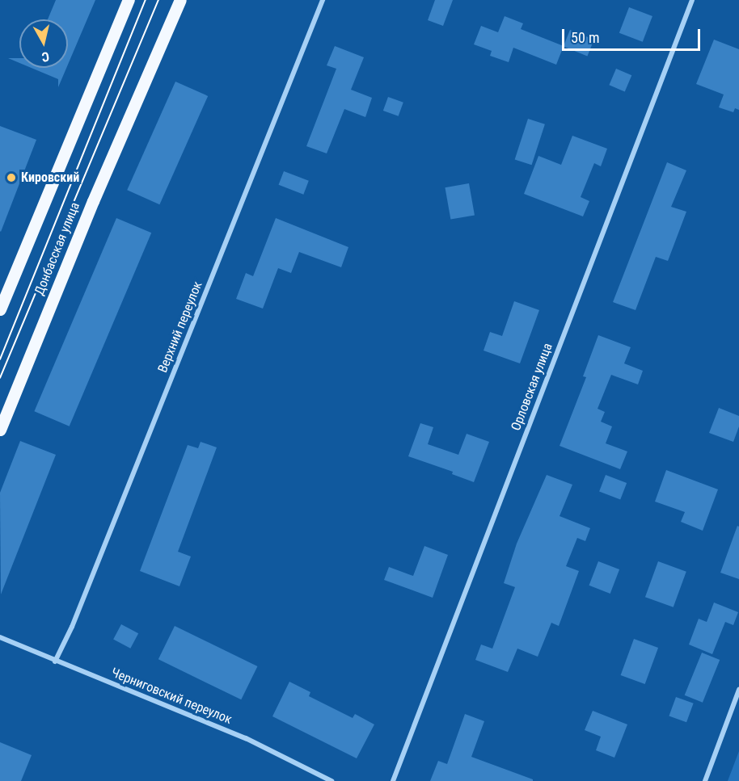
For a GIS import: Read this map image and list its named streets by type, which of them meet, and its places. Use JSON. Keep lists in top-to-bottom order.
{
  "streets": {
    "main road": ["Донбасская улица"],
    "street": ["Верхний переулок", "Орловская улица", "Черниговский переулок"]
  },
  "crossings": [
    ["Верхний переулок", "Черниговский переулок"]
  ],
  "places": ["Кировский"],
  "scale_bar": "50 m",
  "north": "bottom"
}
